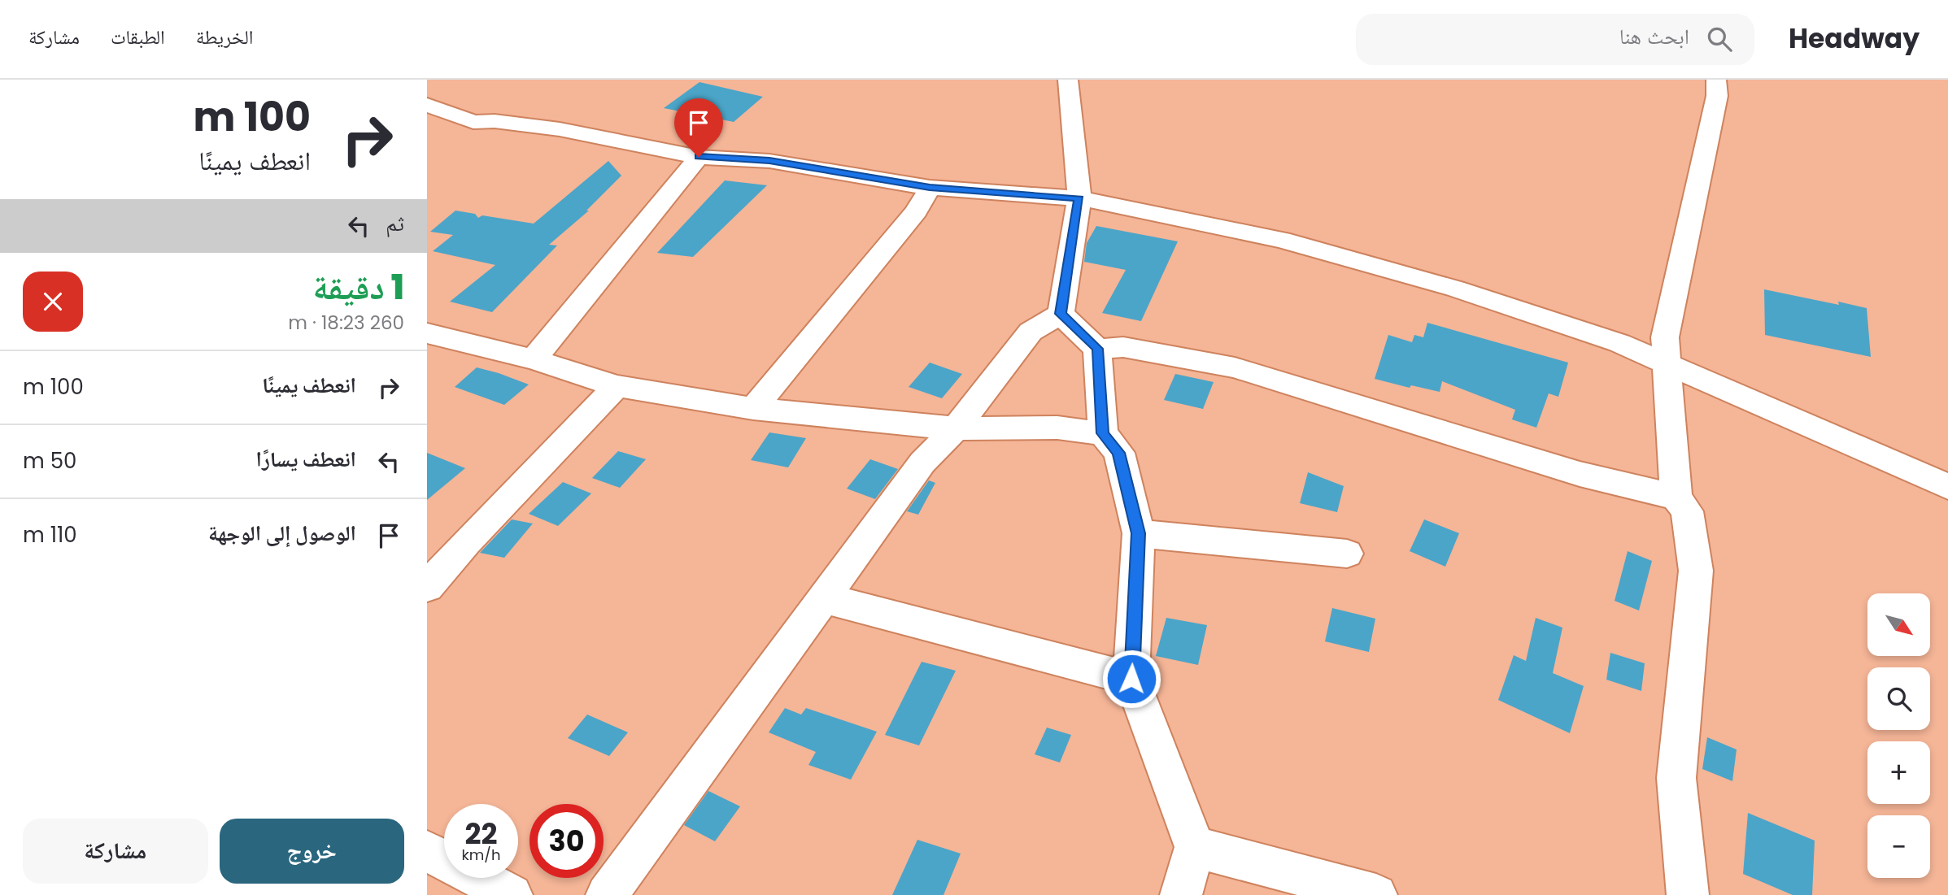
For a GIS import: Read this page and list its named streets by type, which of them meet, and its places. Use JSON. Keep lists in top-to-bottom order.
{
  "north": "bottom right",
  "page": {
    "header": "Headway",
    "search": "ابحث هنا",
    "nav": ["الخريطة", "الطبقات", "مشاركة"],
    "turn": ["100 m", "انعطف يمينًا"],
    "then": "ثم",
    "heading": ["1 دقيقة", "260 m · 18:23"],
    "list": [
      {
        "name": "انعطف يمينًا",
        "value": "100 m"
      },
      {
        "name": "انعطف يسارًا",
        "value": "50 m"
      },
      {
        "name": "الوصول إلى الوجهة",
        "value": "110 m"
      }
    ],
    "map_buttons": ["+", "−"],
    "speed": "22 km/h",
    "limit": "30",
    "buttons": ["خروج", "مشاركة"]
  }
}
